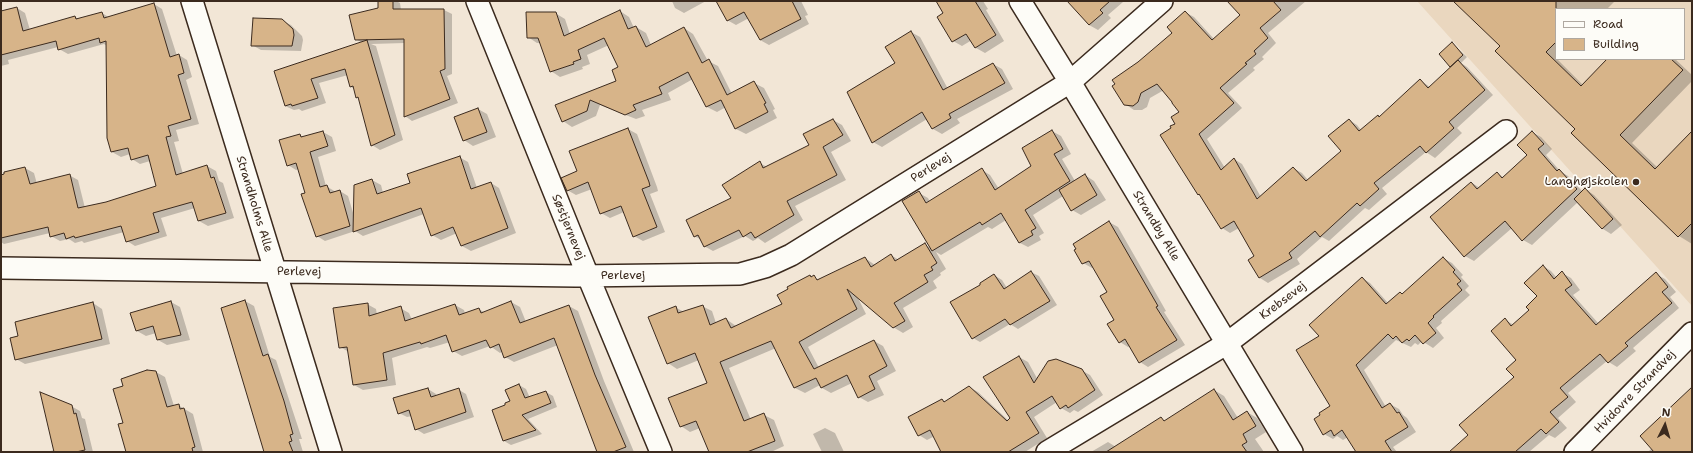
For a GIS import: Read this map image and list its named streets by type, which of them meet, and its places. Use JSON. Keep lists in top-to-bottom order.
{
  "streets": {
    "street": [
      "Perlevej",
      "Strandholms Alle",
      "Strandby Alle",
      "Søstjernevej",
      "Krebsevej",
      "Hvidovre Strandvej"
    ]
  },
  "crossings": [
    ["Perlevej", "Strandholms Alle"],
    ["Perlevej", "Strandby Alle"],
    ["Perlevej", "Søstjernevej"],
    ["Strandby Alle", "Krebsevej"]
  ],
  "places": ["Langhøjskolen"],
  "legend": ["Road", "Building"],
  "north": "top"
}
